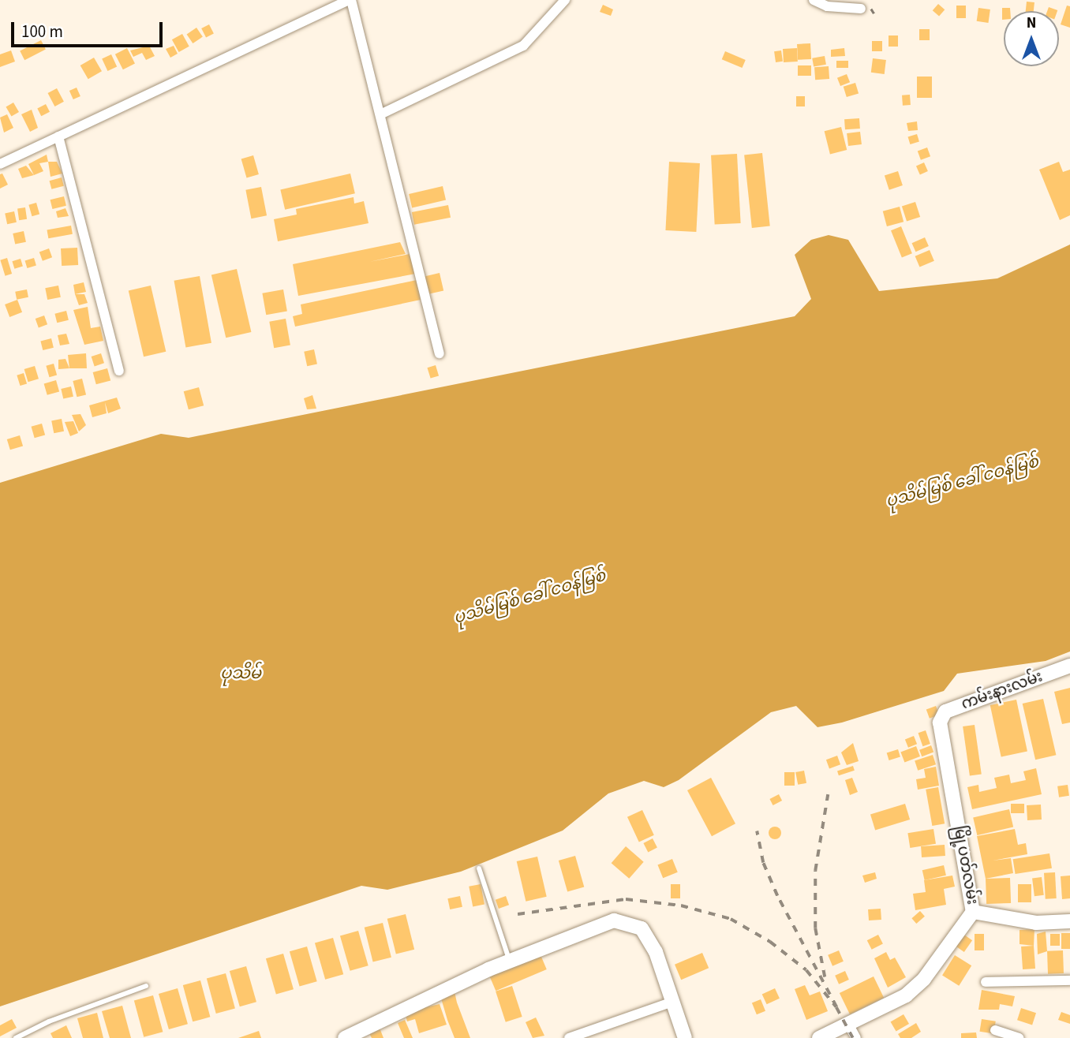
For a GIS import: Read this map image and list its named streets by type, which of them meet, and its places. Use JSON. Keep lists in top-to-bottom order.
{
  "streets": {
    "street": ["ကမ်းနားလမ်း", "မြို့ပတ်လမ်း"]
  },
  "crossings": [
    ["ကမ်းနားလမ်း", "မြို့ပတ်လမ်း"]
  ],
  "water": ["ပုသိမ်မြစ် ခေါ် ငဝန်မြစ်", "ပုသိမ်"],
  "scale_bar": "100 m",
  "north": "top"
}
